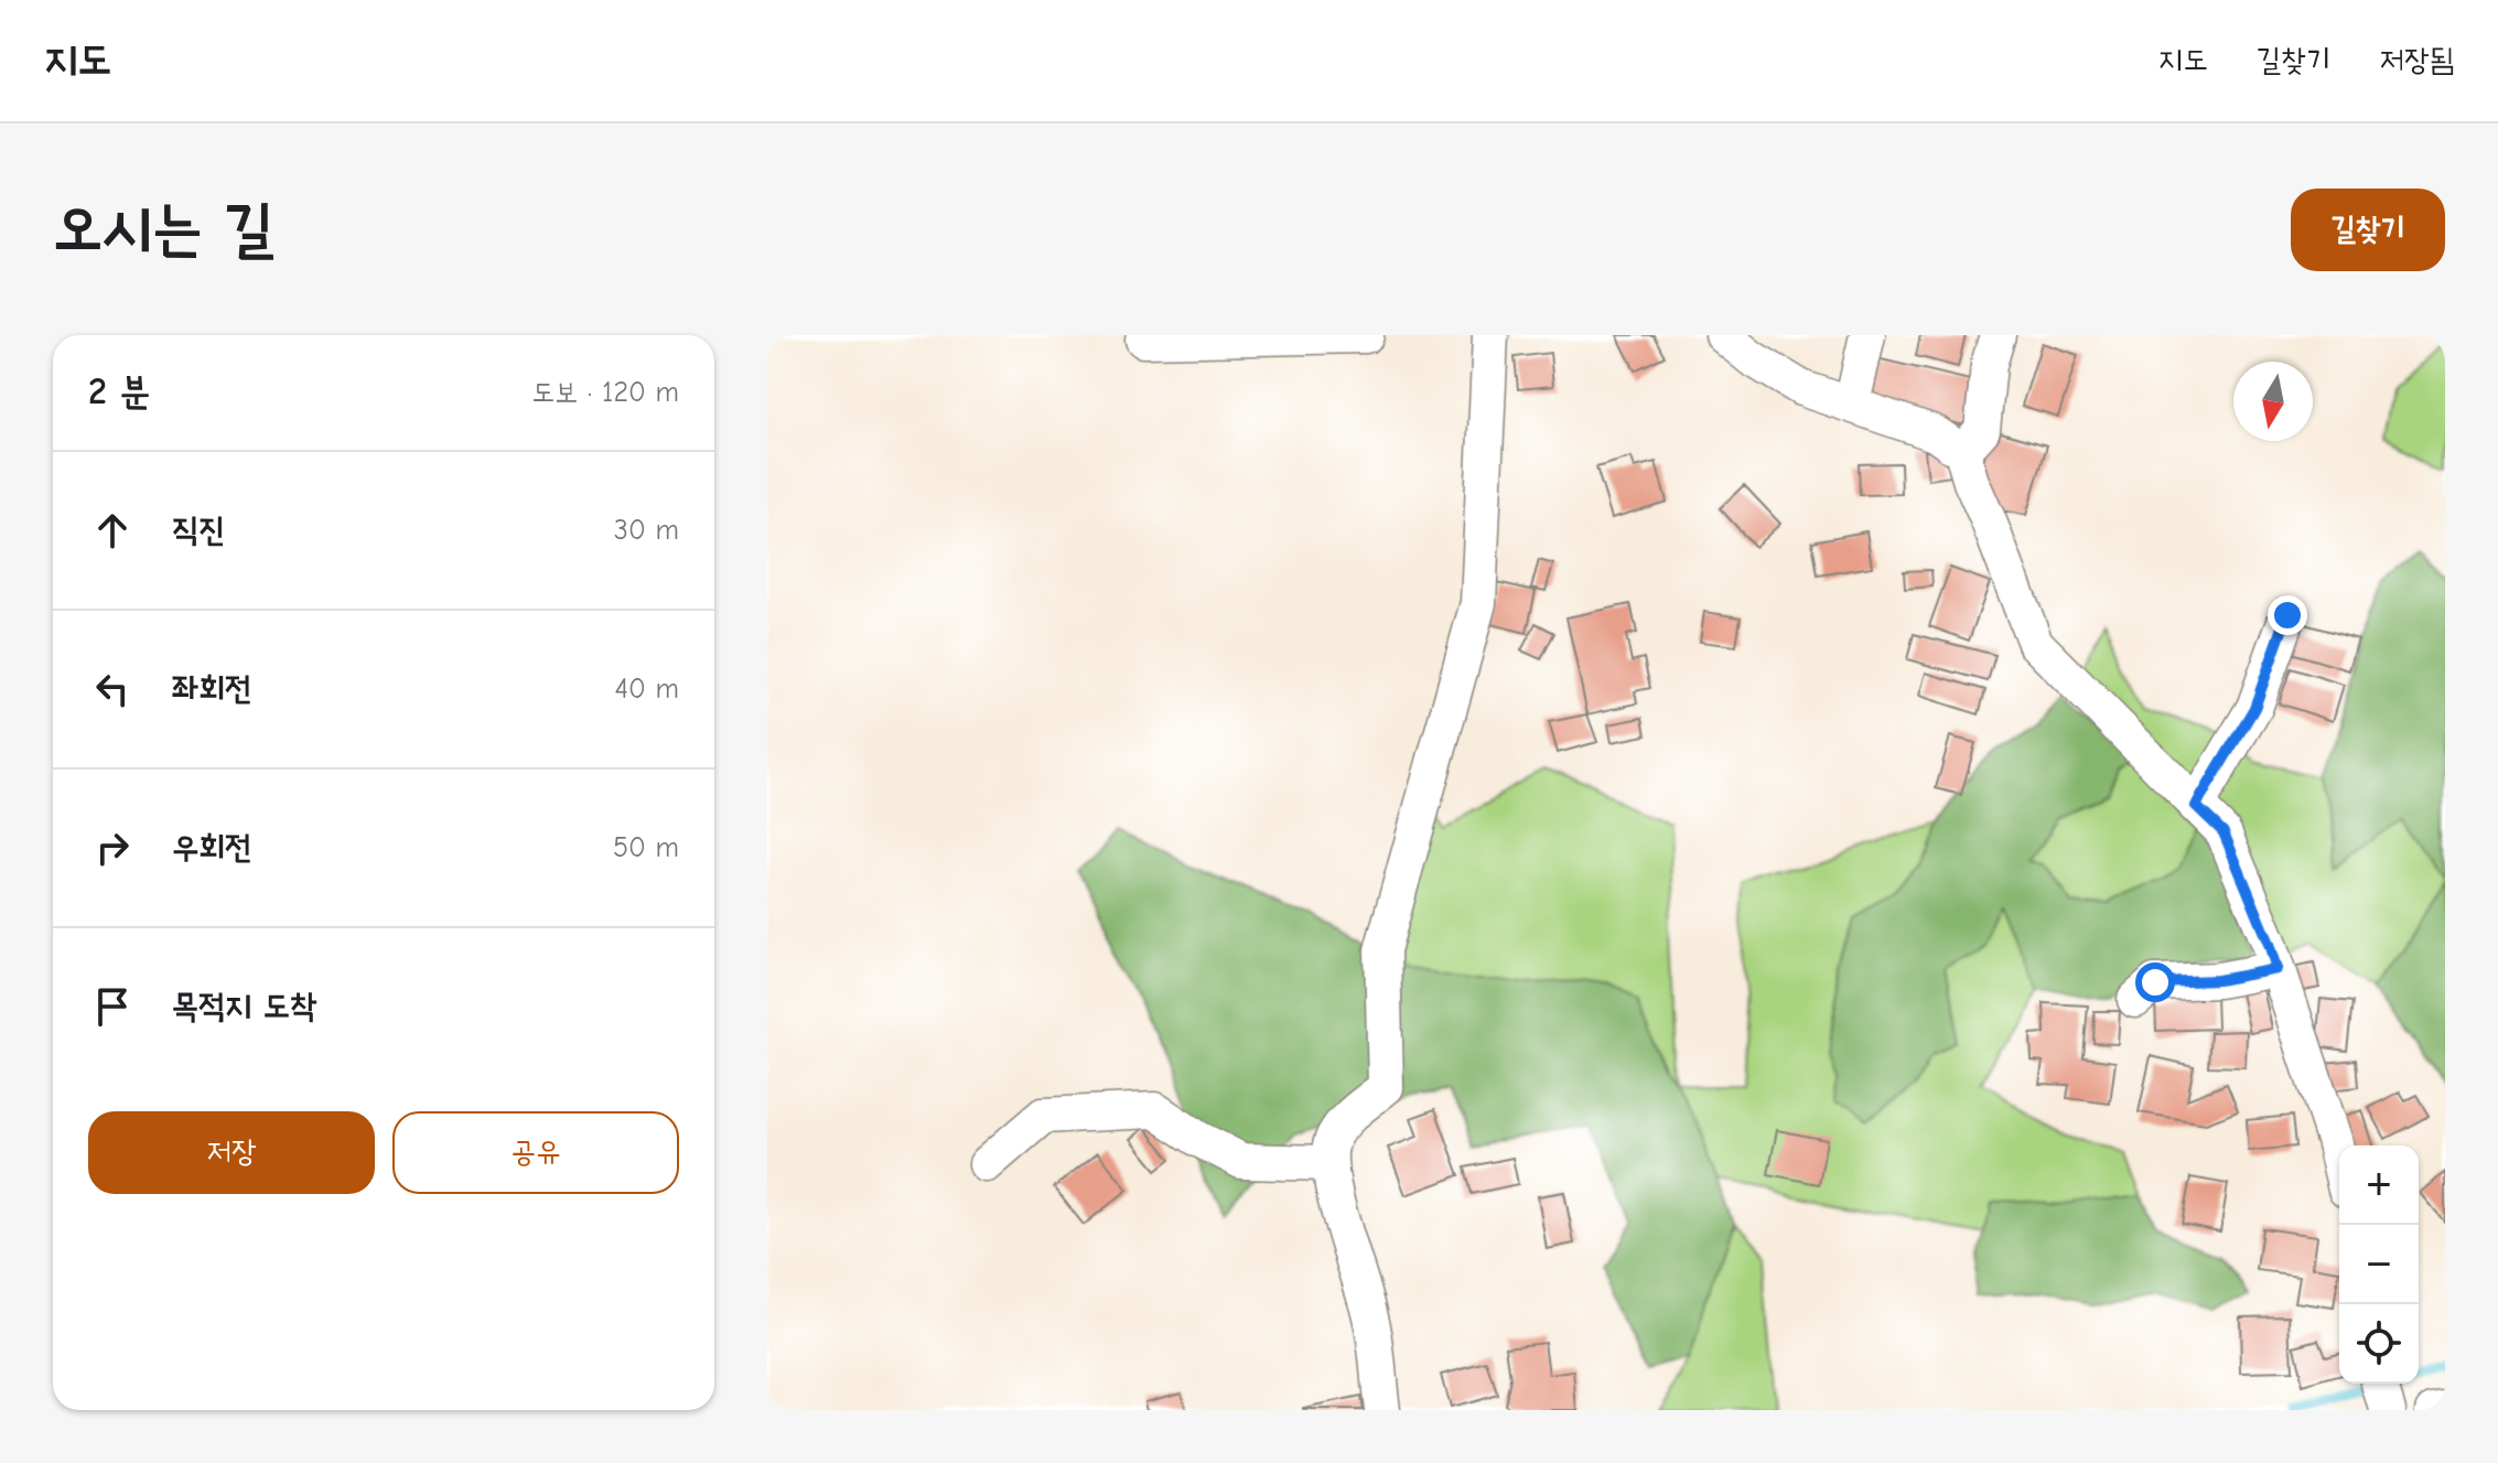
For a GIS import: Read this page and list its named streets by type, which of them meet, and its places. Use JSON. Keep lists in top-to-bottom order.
{
  "north": "bottom",
  "page": {
    "header": "지도",
    "nav": ["지도", "길찾기", "저장됨"],
    "buttons": [
      "길찾기",
      ["저장", "공유"]
    ],
    "title": "오시는 길",
    "heading": ["2 분", "도보 · 120 m"],
    "list": [
      ["직진", "30 m"],
      ["좌회전", "40 m"],
      ["우회전", "50 m"],
      "목적지 도착"
    ],
    "map_buttons": ["+", "−"]
  }
}
